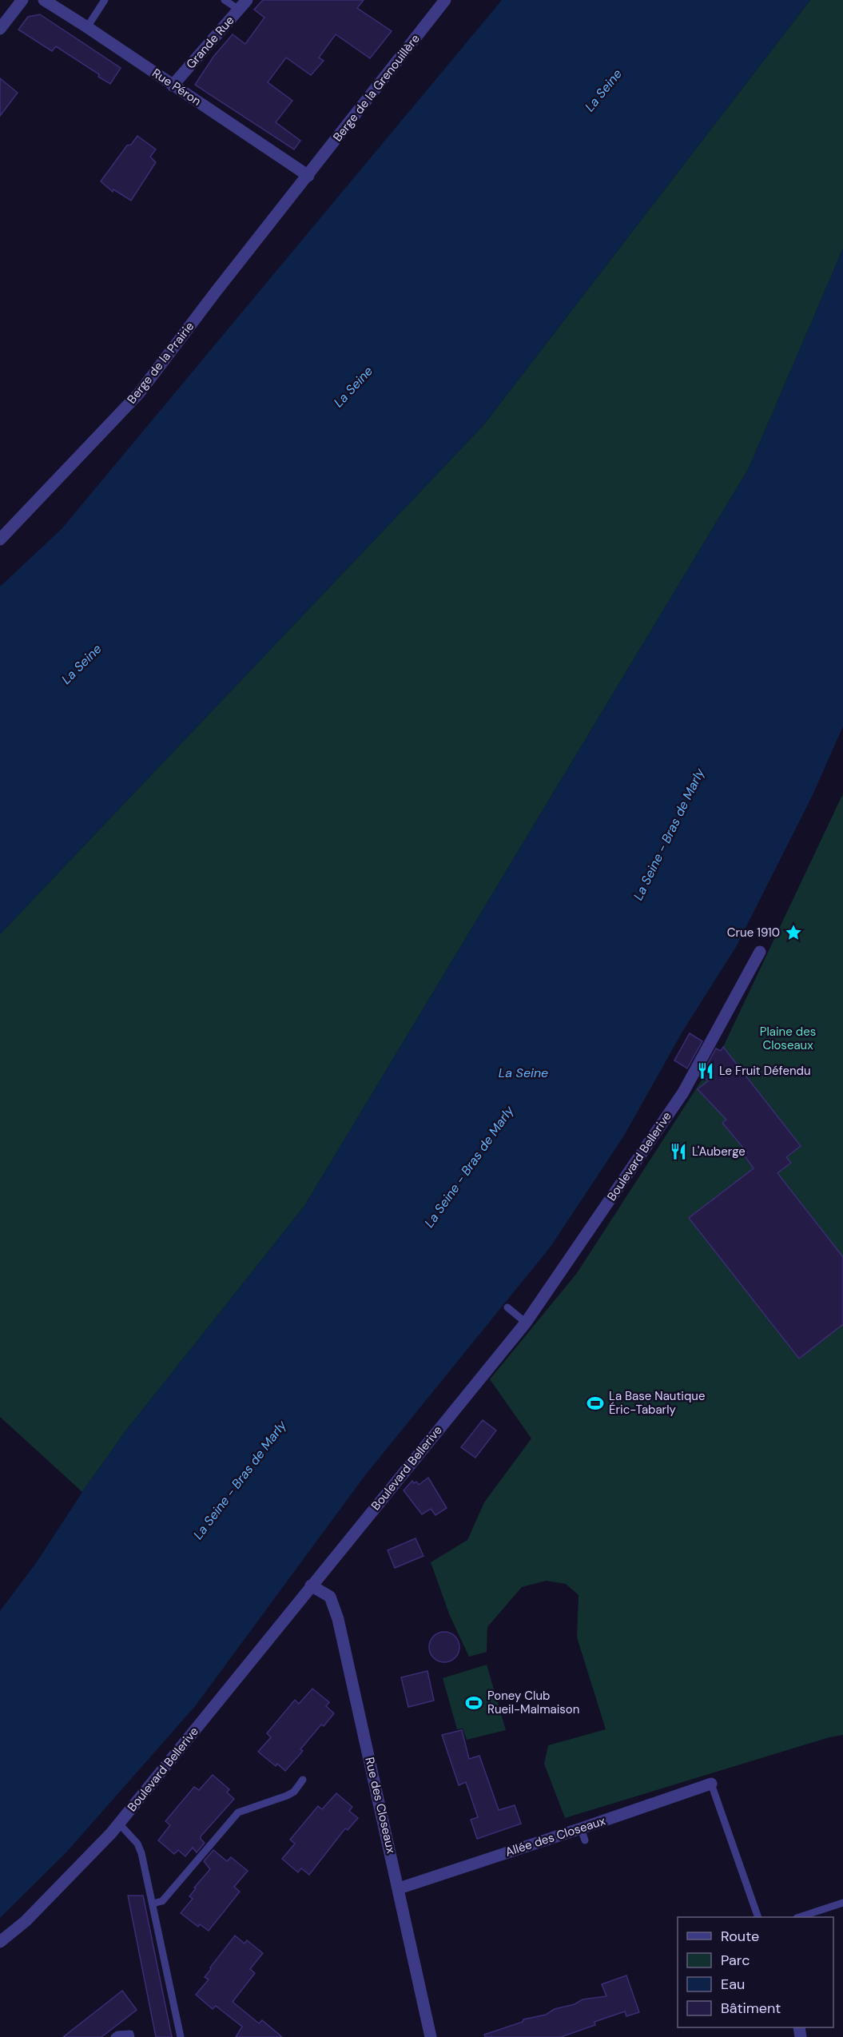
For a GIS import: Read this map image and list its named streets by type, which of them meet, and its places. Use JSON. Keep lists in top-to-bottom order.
{
  "streets": {
    "street": [
      "Grande Rue",
      "Rue Péron",
      "Berge de la Grenouillère",
      "Berge de la Prairie",
      "Boulevard Bellerive",
      "Rue des Closeaux",
      "Allée des Closeaux"
    ]
  },
  "crossings": [
    ["Grande Rue", "Rue Péron"],
    ["Rue Péron", "Berge de la Grenouillère"],
    ["Rue Péron", "Berge de la Prairie"],
    ["Berge de la Grenouillère", "Berge de la Prairie"],
    ["Boulevard Bellerive", "Rue des Closeaux"],
    ["Rue des Closeaux", "Allée des Closeaux"]
  ],
  "water": ["La Seine", "La Seine - Bras de Marly"],
  "parks": ["Plaine des Closeaux"],
  "places": {
    "place": ["Crue 1910"],
    "restaurant": ["Le Fruit Défendu", "L'Auberge"],
    "sports": ["La Base Nautique Éric-Tabarly", "Poney Club Rueil-Malmaison"]
  },
  "legend": [
    "Route",
    "Parc",
    "Eau",
    "Bâtiment"
  ]
}
